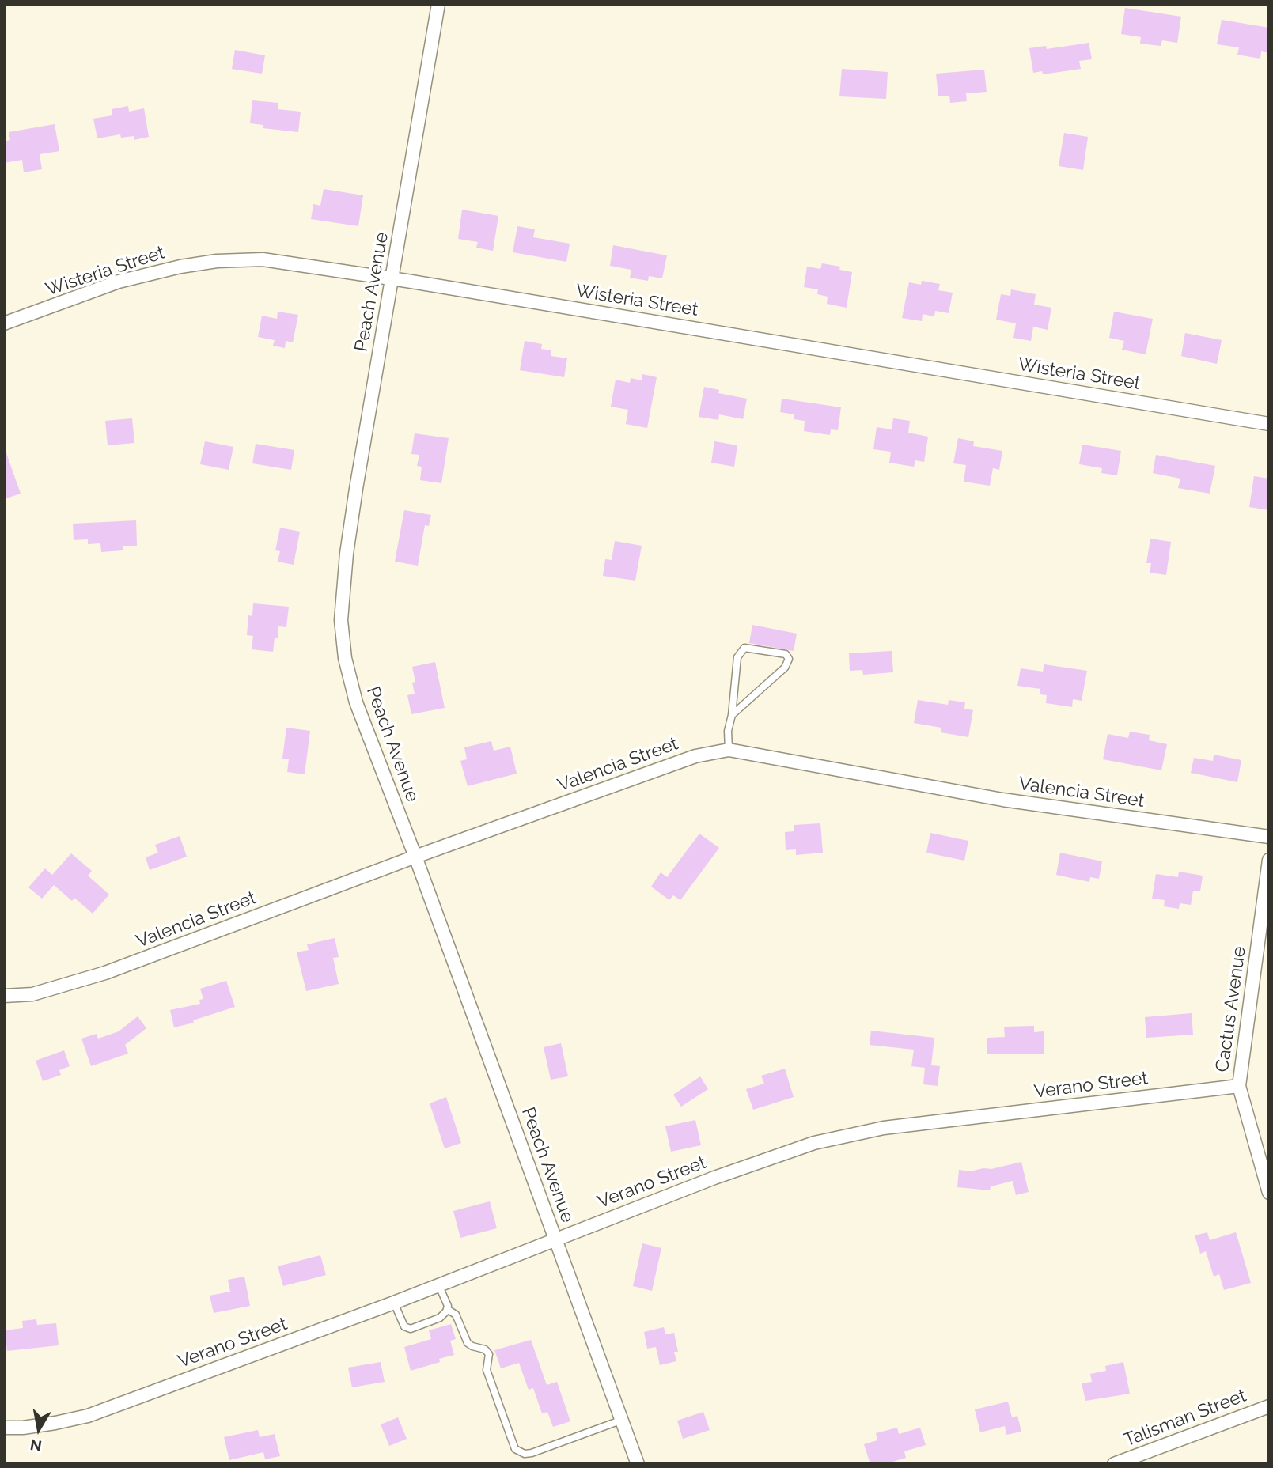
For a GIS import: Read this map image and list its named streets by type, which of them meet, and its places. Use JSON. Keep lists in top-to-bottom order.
{
  "streets": {
    "street": [
      "Wisteria Street",
      "Peach Avenue",
      "Valencia Street",
      "Cactus Avenue",
      "Verano Street",
      "Talisman Street"
    ]
  },
  "crossings": [
    ["Wisteria Street", "Peach Avenue"],
    ["Peach Avenue", "Valencia Street"],
    ["Peach Avenue", "Verano Street"],
    ["Cactus Avenue", "Verano Street"]
  ],
  "north": "bottom"
}
